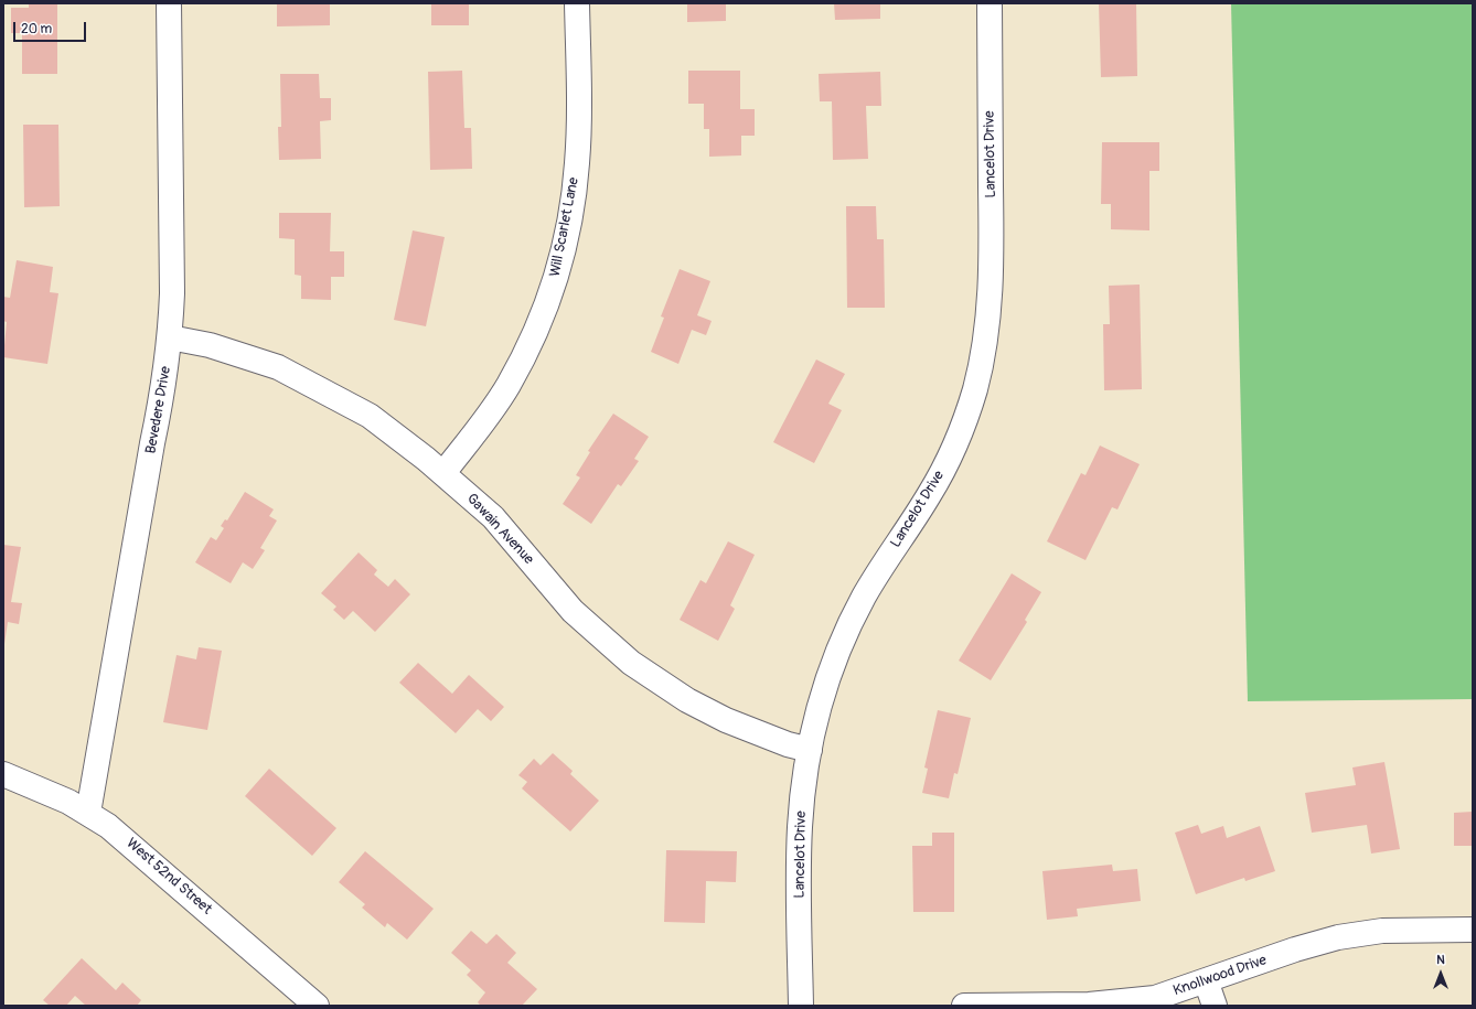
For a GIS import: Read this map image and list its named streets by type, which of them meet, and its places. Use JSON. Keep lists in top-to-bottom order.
{
  "streets": {
    "street": [
      "Lancelot Drive",
      "Will Scarlet Lane",
      "Bevedere Drive",
      "Gawain Avenue",
      "West 52nd Street",
      "Knollwood Drive"
    ]
  },
  "crossings": [
    ["Lancelot Drive", "Gawain Avenue"],
    ["Will Scarlet Lane", "Gawain Avenue"],
    ["Bevedere Drive", "Gawain Avenue"],
    ["Bevedere Drive", "West 52nd Street"]
  ],
  "scale_bar": "20 m",
  "north": "top"
}
